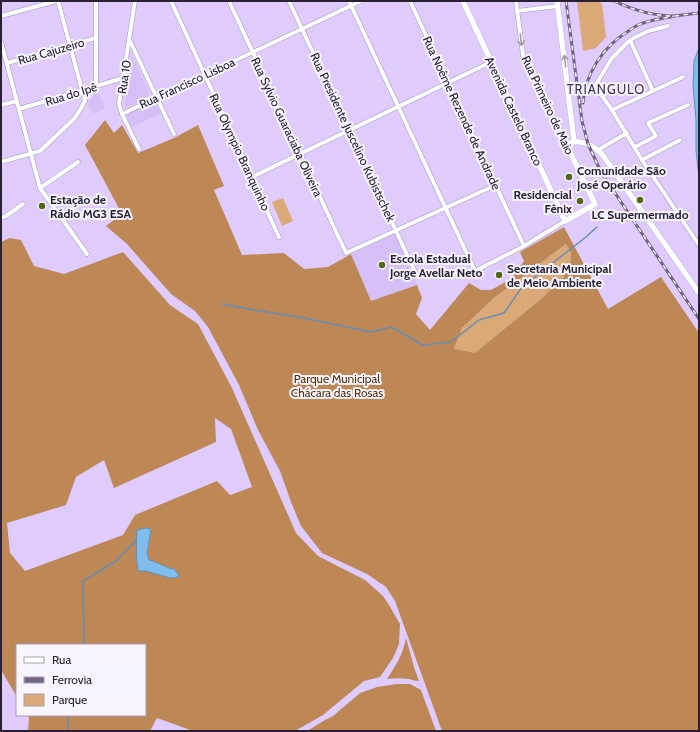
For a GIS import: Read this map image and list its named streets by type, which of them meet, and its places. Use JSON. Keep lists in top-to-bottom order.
{
  "streets": {
    "street": [
      "Rua Cajuzeiro",
      "Rua 10",
      "Rua Francisco Lisboa",
      "Rua do Ipê",
      "Rua Primeiro de Maio",
      "Avenida Castelo Branco",
      "Rua Noême Rezende de Andrade",
      "Rua Sylvio Guaraciaba Oliveira",
      "Rua Presidente Juscelino Kubistschek",
      "Rua Olympio Branquinho"
    ]
  },
  "crossings": [
    ["Rua 10", "Rua Francisco Lisboa"],
    ["Rua 10", "Rua do Ipê"],
    ["Rua Francisco Lisboa", "Rua Sylvio Guaraciaba Oliveira"],
    ["Rua Francisco Lisboa", "Rua Presidente Juscelino Kubistschek"],
    ["Rua Francisco Lisboa", "Rua Olympio Branquinho"],
    ["Rua Primeiro de Maio", "Avenida Castelo Branco"],
    ["Rua Sylvio Guaraciaba Oliveira", "Rua Presidente Juscelino Kubistschek"]
  ],
  "districts": ["TRIANGULO"],
  "parks": ["Parque Municipal Chácara das Rosas"],
  "places": [
    "Comunidade São José Operário",
    "LC Supermermado",
    "Residencial Fênix",
    "Estação de Rádio MG3 ESA",
    "Escola Estadual Jorge Avellar Neto",
    "Secretaria Municipal de Meio Ambiente"
  ],
  "legend": ["Rua", "Ferrovia", "Parque"]
}
